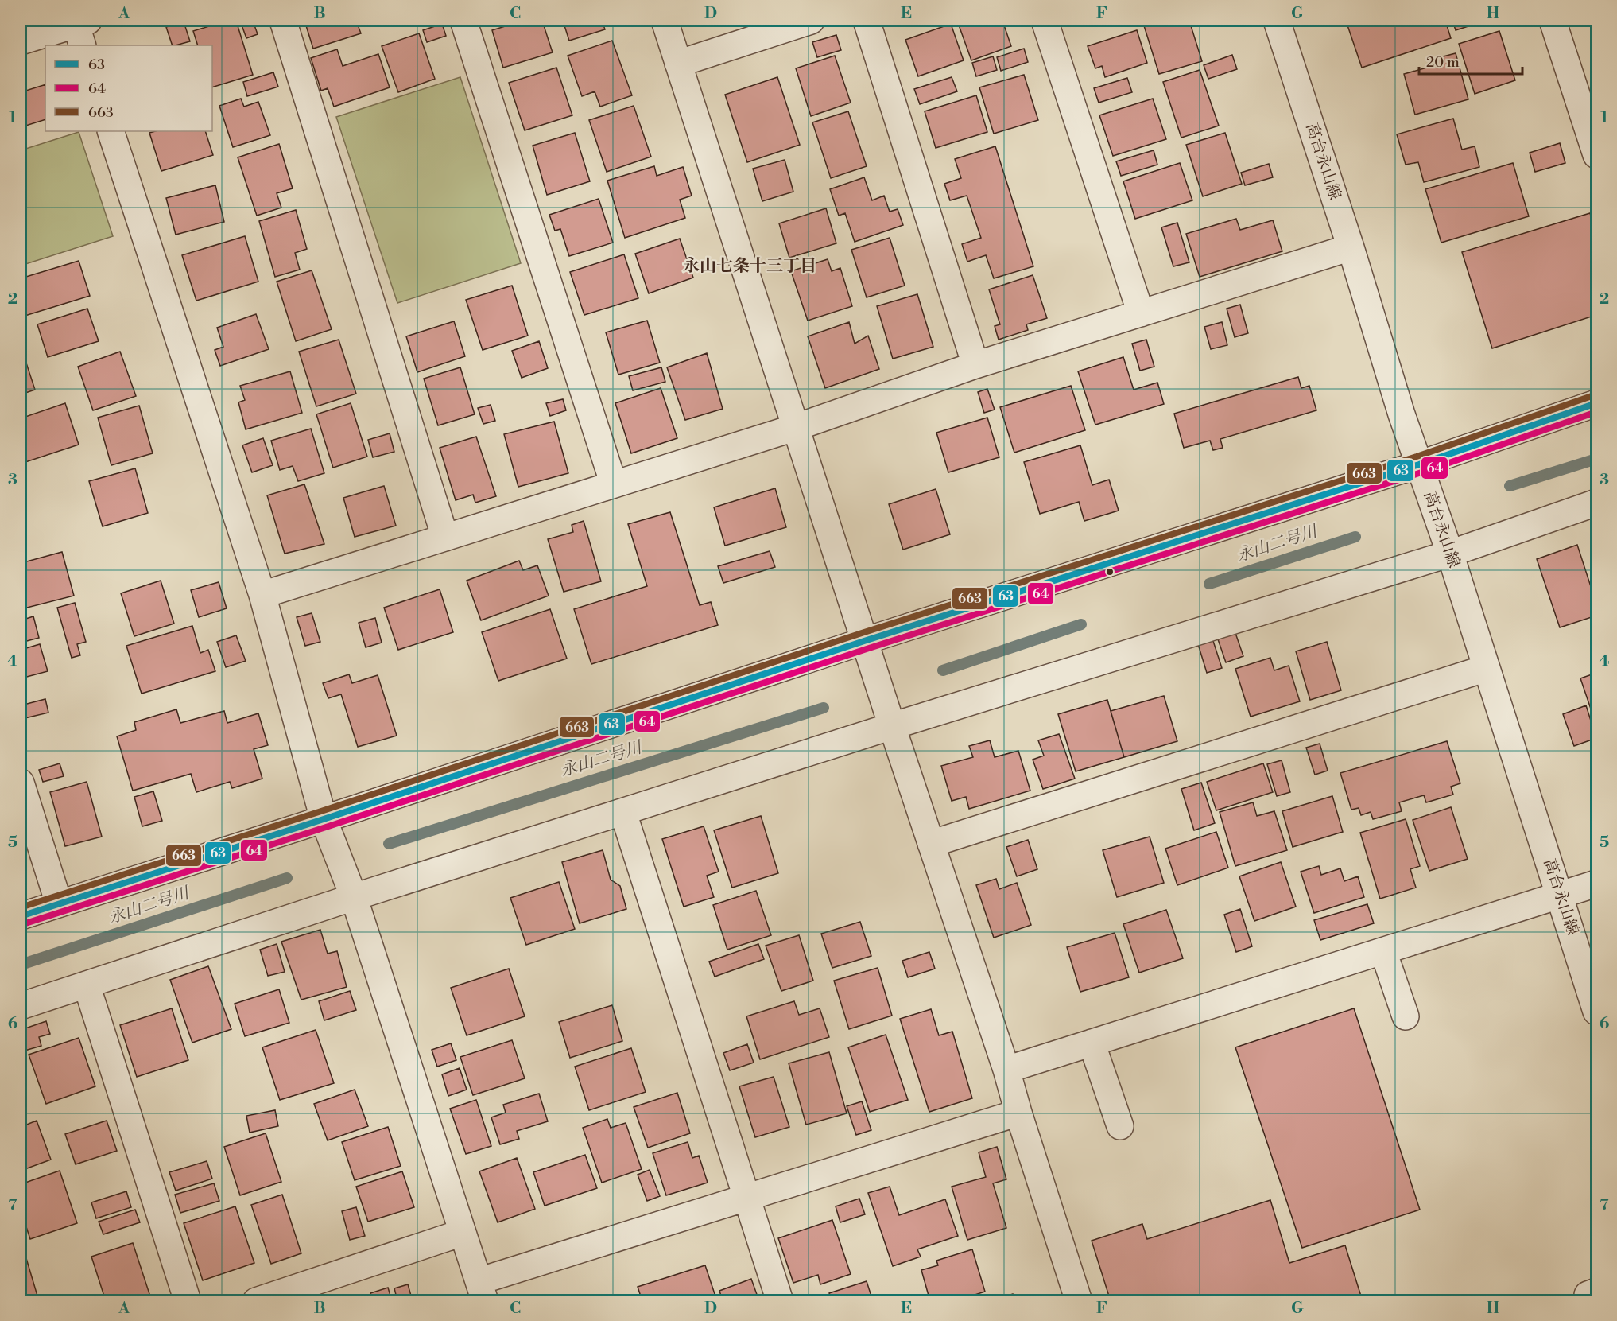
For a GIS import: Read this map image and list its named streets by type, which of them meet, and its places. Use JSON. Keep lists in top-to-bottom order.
{
  "streets": {
    "street": ["高台永山線"]
  },
  "districts": ["永山七条十三丁目"],
  "water": ["永山二号川"],
  "lines": ["transit line 663", "transit line 63", "transit line 64"],
  "legend": ["63", "64", "663"],
  "scale_bar": "20 m",
  "grid": {
    "columns": [
      "A",
      "B",
      "C",
      "D",
      "E",
      "F",
      "G",
      "H"
    ],
    "rows": [
      "1",
      "2",
      "3",
      "4",
      "5",
      "6",
      "7"
    ]
  }
}
